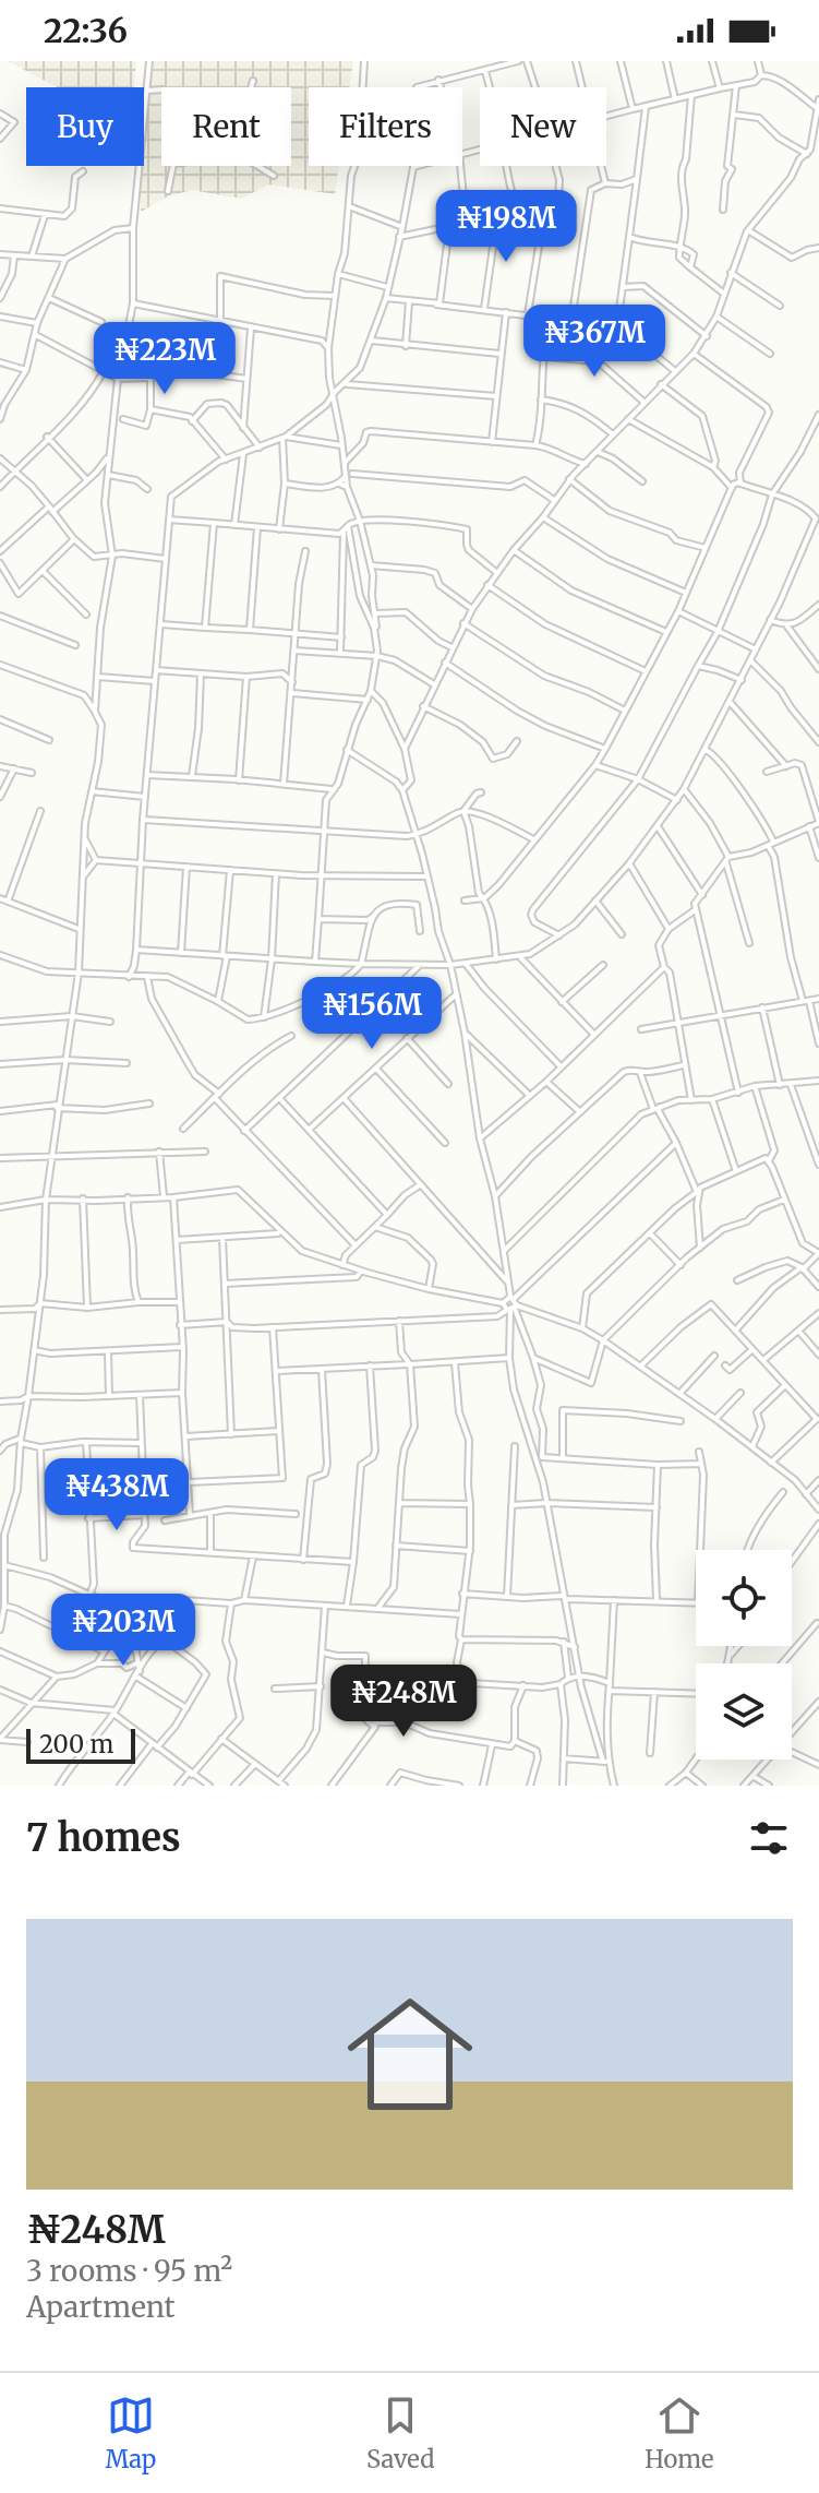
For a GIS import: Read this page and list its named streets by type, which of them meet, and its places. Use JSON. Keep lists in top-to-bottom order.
{
  "scale_bar": "200 m",
  "page": {
    "status": "22:36",
    "chip": [
      "Buy",
      "Rent",
      "Filters",
      "New"
    ],
    "price": [
      "₦198M",
      "₦367M",
      "₦223M",
      "₦156M",
      "₦438M",
      "₦203M",
      "₦248M"
    ],
    "scale": "200 m",
    "heading": "7 homes",
    "list": [
      {
        "name": "₦248M",
        "note": "3 rooms · 95 m² · Apartment"
      }
    ],
    "tabs": ["Map", "Saved", "Home"]
  }
}
